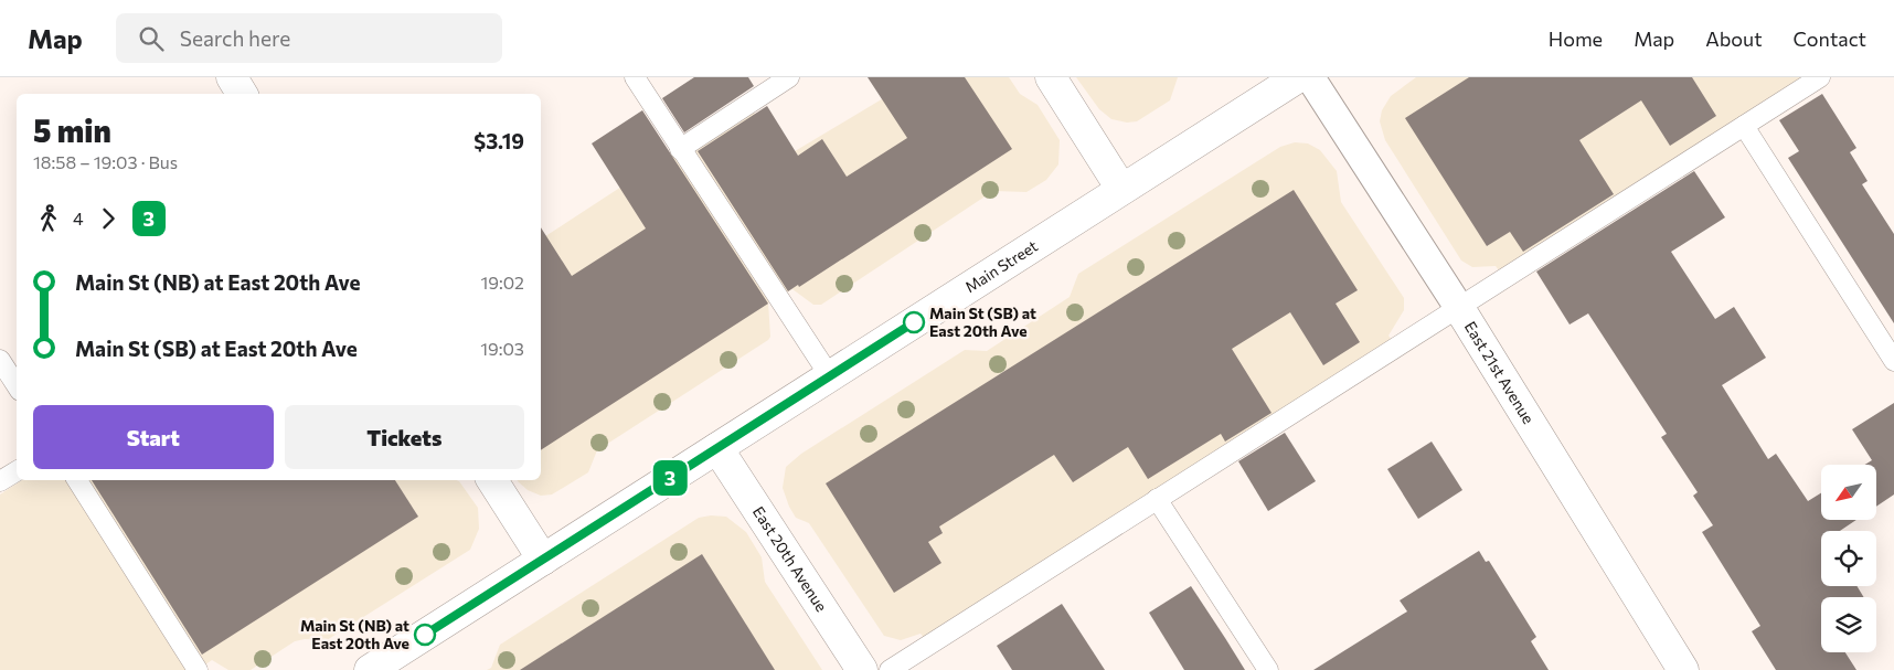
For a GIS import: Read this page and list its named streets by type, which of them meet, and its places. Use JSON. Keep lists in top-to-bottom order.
{
  "streets": {
    "main road": ["Main Street", "East 21st Avenue", "East 20th Avenue"]
  },
  "crossings": [
    ["Main Street", "East 20th Avenue"]
  ],
  "places": ["Main St (SB) at East 20th Ave", "Main St (NB) at East 20th Ave"],
  "lines": ["bus line 3"],
  "north": "bottom left",
  "page": {
    "header": "Map",
    "search": "Search here",
    "nav": [
      "Home",
      "Map",
      "About",
      "Contact"
    ],
    "on_map": "3",
    "heading": ["5 min", "18:58 – 19:03 · Bus", "$3.19"],
    "legs": ["4", "3"],
    "list": [
      {
        "name": "Main St (NB) at East 20th Ave",
        "value": "19:02"
      },
      {
        "name": "Main St (SB) at East 20th Ave",
        "value": "19:03"
      }
    ],
    "buttons": ["Start", "Tickets"]
  }
}
